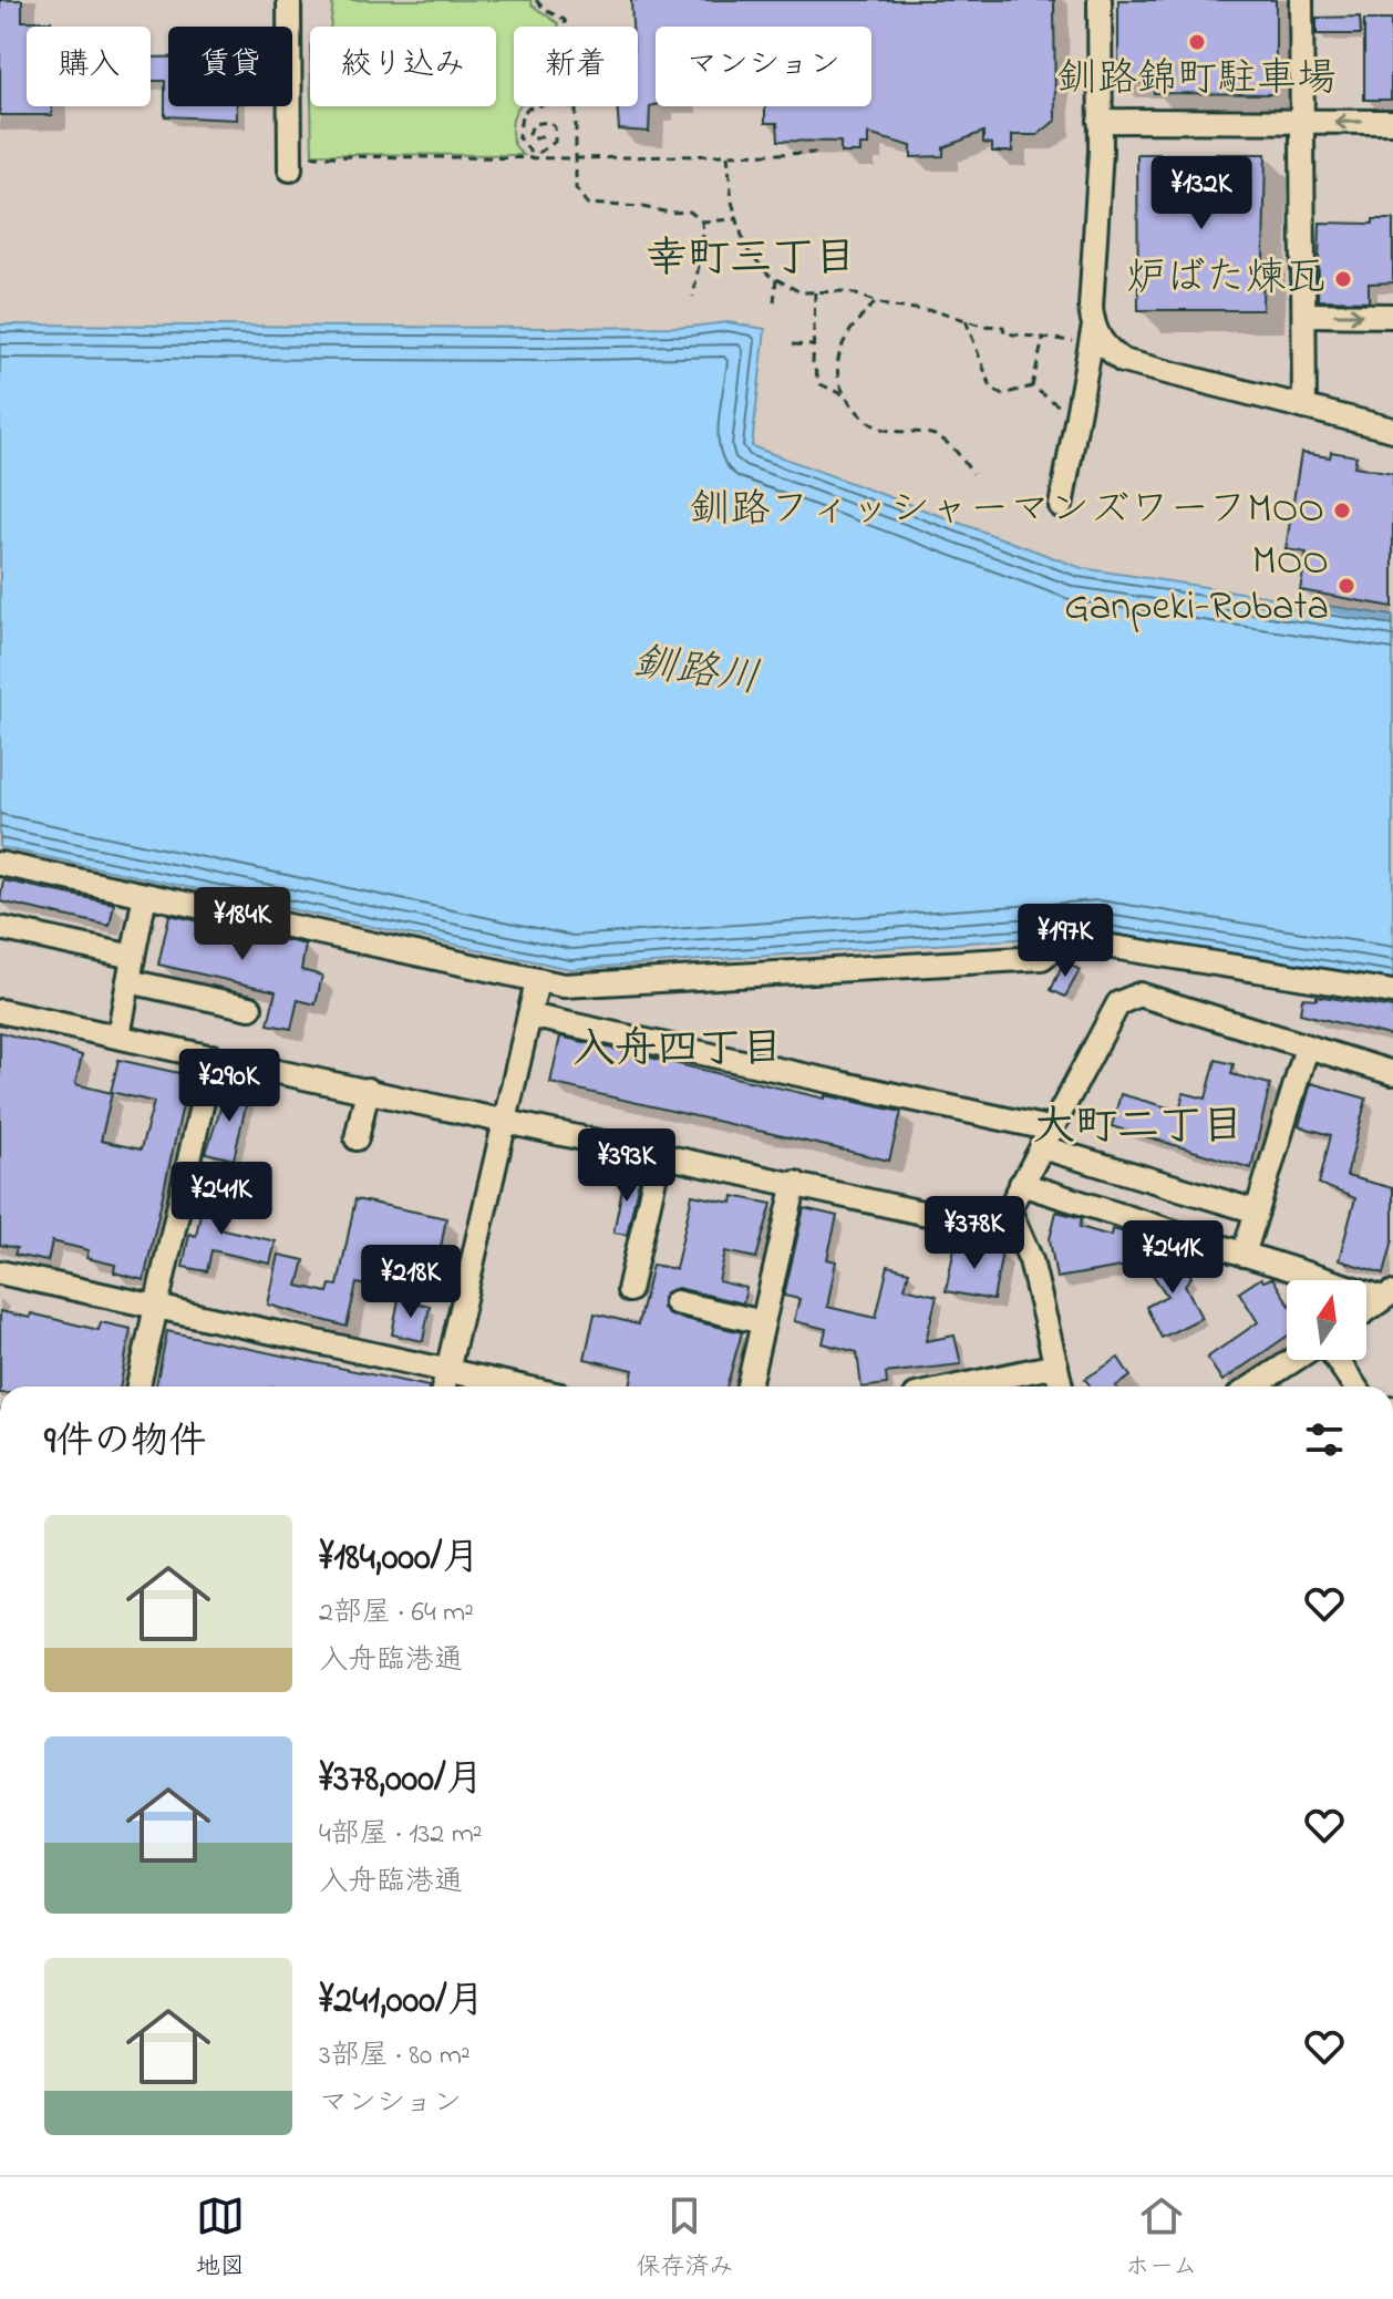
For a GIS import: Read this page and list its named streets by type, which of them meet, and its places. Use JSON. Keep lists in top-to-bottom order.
{
  "districts": ["幸町三丁目", "入舟四丁目", "大町二丁目"],
  "water": ["釧路川"],
  "places": [
    "釧路錦町駐車場",
    "炉ばた煉瓦",
    "釧路フィッシャーマンズワーフMOO",
    "MOO Ganpeki-Robata"
  ],
  "north": "top",
  "page": {
    "chip": [
      "購入",
      "賃貸",
      "絞り込み",
      "新着",
      "マンション"
    ],
    "price": [
      "¥132K",
      "¥184K",
      "¥197K",
      "¥290K",
      "¥393K",
      "¥241K",
      "¥378K",
      "¥241K",
      "¥218K"
    ],
    "heading": "9件の物件",
    "list": [
      {
        "name": "¥184,000/月",
        "note": "2部屋 · 64 m² · 入舟臨港通"
      },
      {
        "name": "¥378,000/月",
        "note": "4部屋 · 132 m² · 入舟臨港通"
      },
      {
        "name": "¥241,000/月",
        "note": "3部屋 · 80 m² · マンション"
      }
    ],
    "tabs": ["地図", "保存済み", "ホーム"]
  }
}
